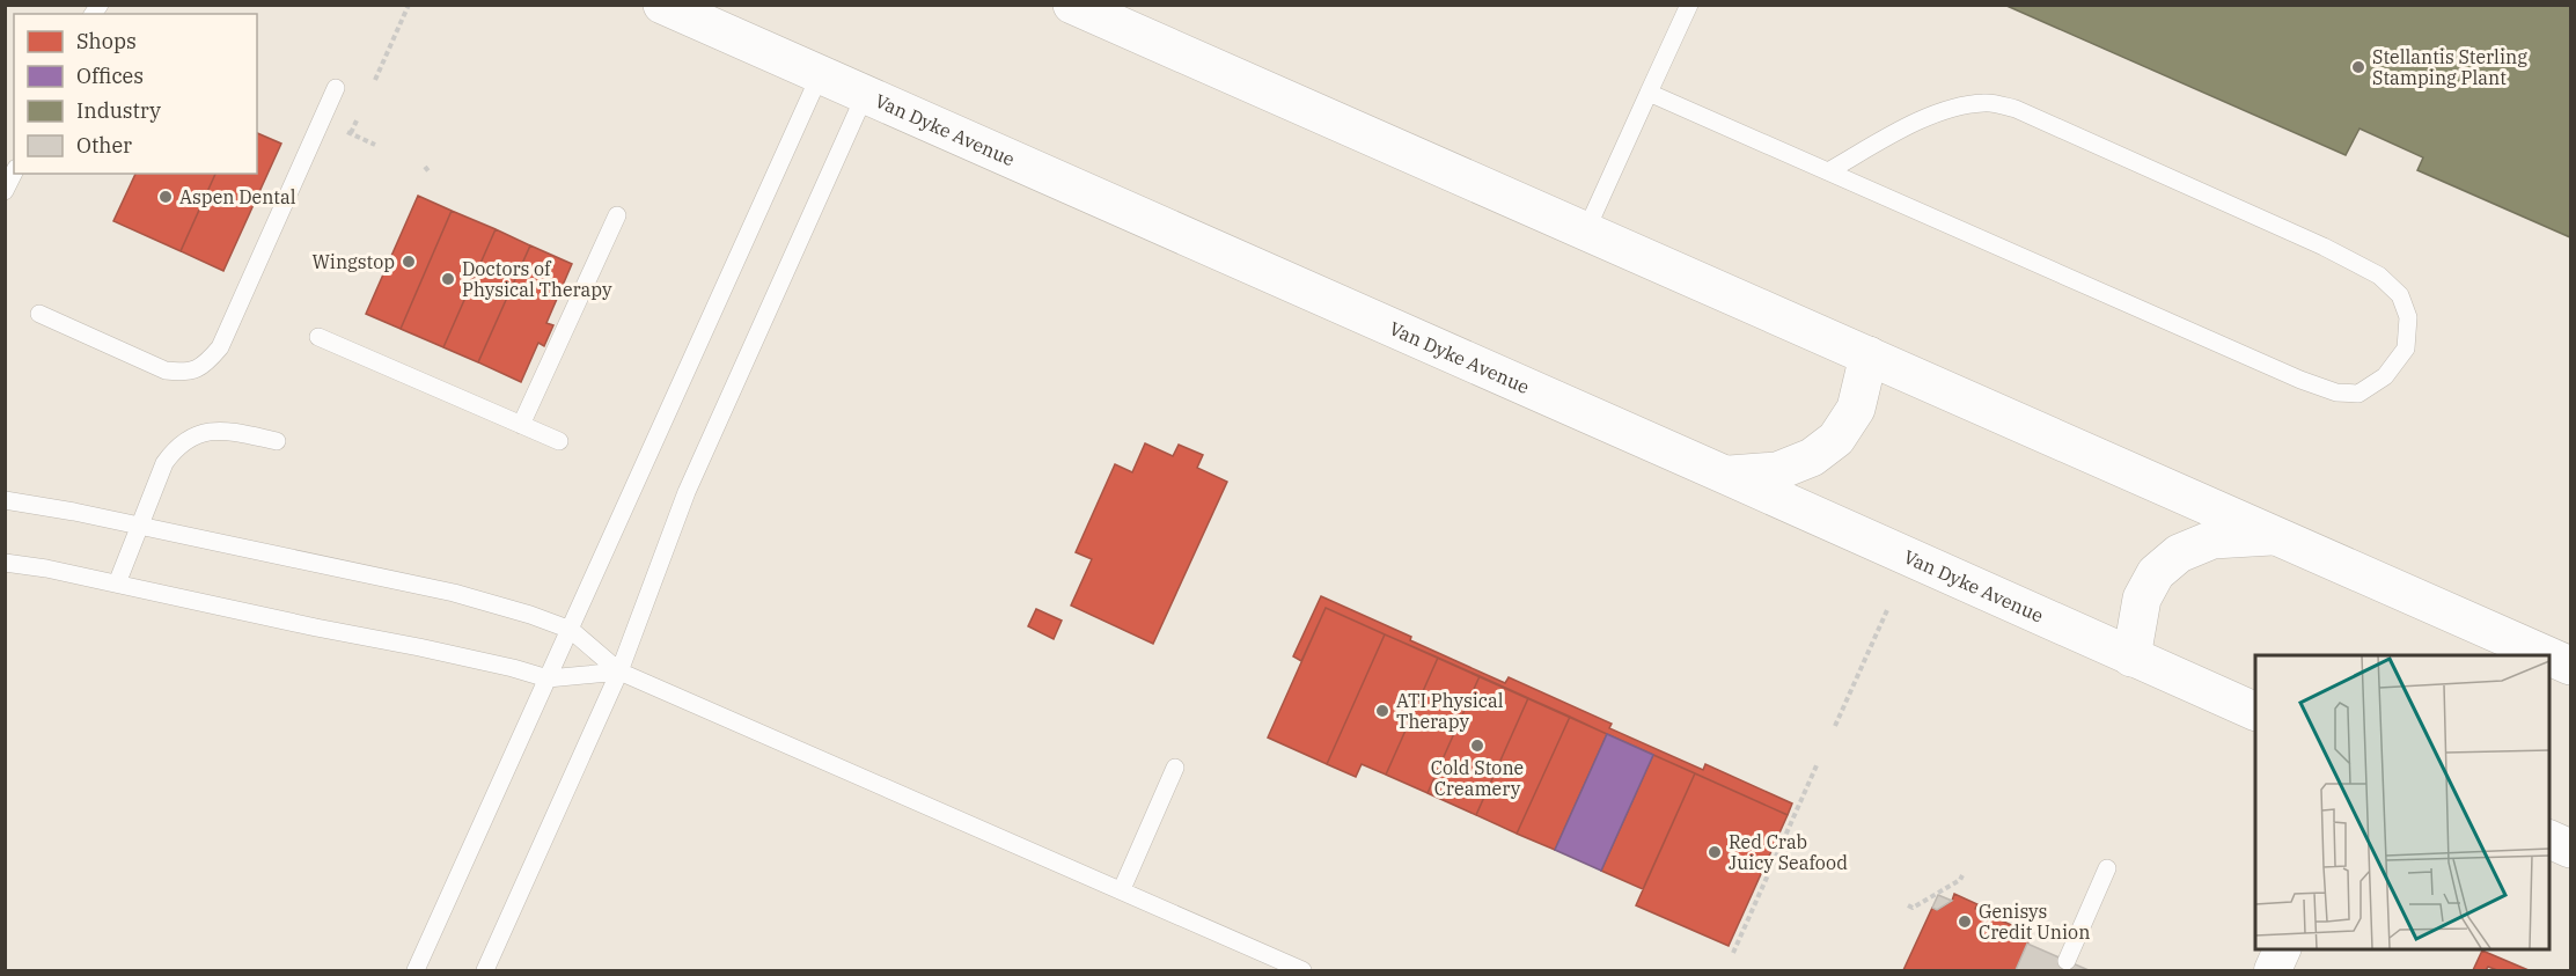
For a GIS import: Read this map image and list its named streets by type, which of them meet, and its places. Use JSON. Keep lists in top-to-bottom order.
{
  "streets": {
    "main road": ["Van Dyke Avenue"]
  },
  "places": [
    "Stellantis Sterling Stamping Plant",
    "Aspen Dental",
    "Wingstop",
    "Doctors of Physical Therapy",
    "ATI Physical Therapy",
    "Cold Stone Creamery",
    "Red Crab Juicy Seafood",
    "Genisys Credit Union"
  ],
  "legend": [
    "Shops",
    "Offices",
    "Industry",
    "Other"
  ]
}
